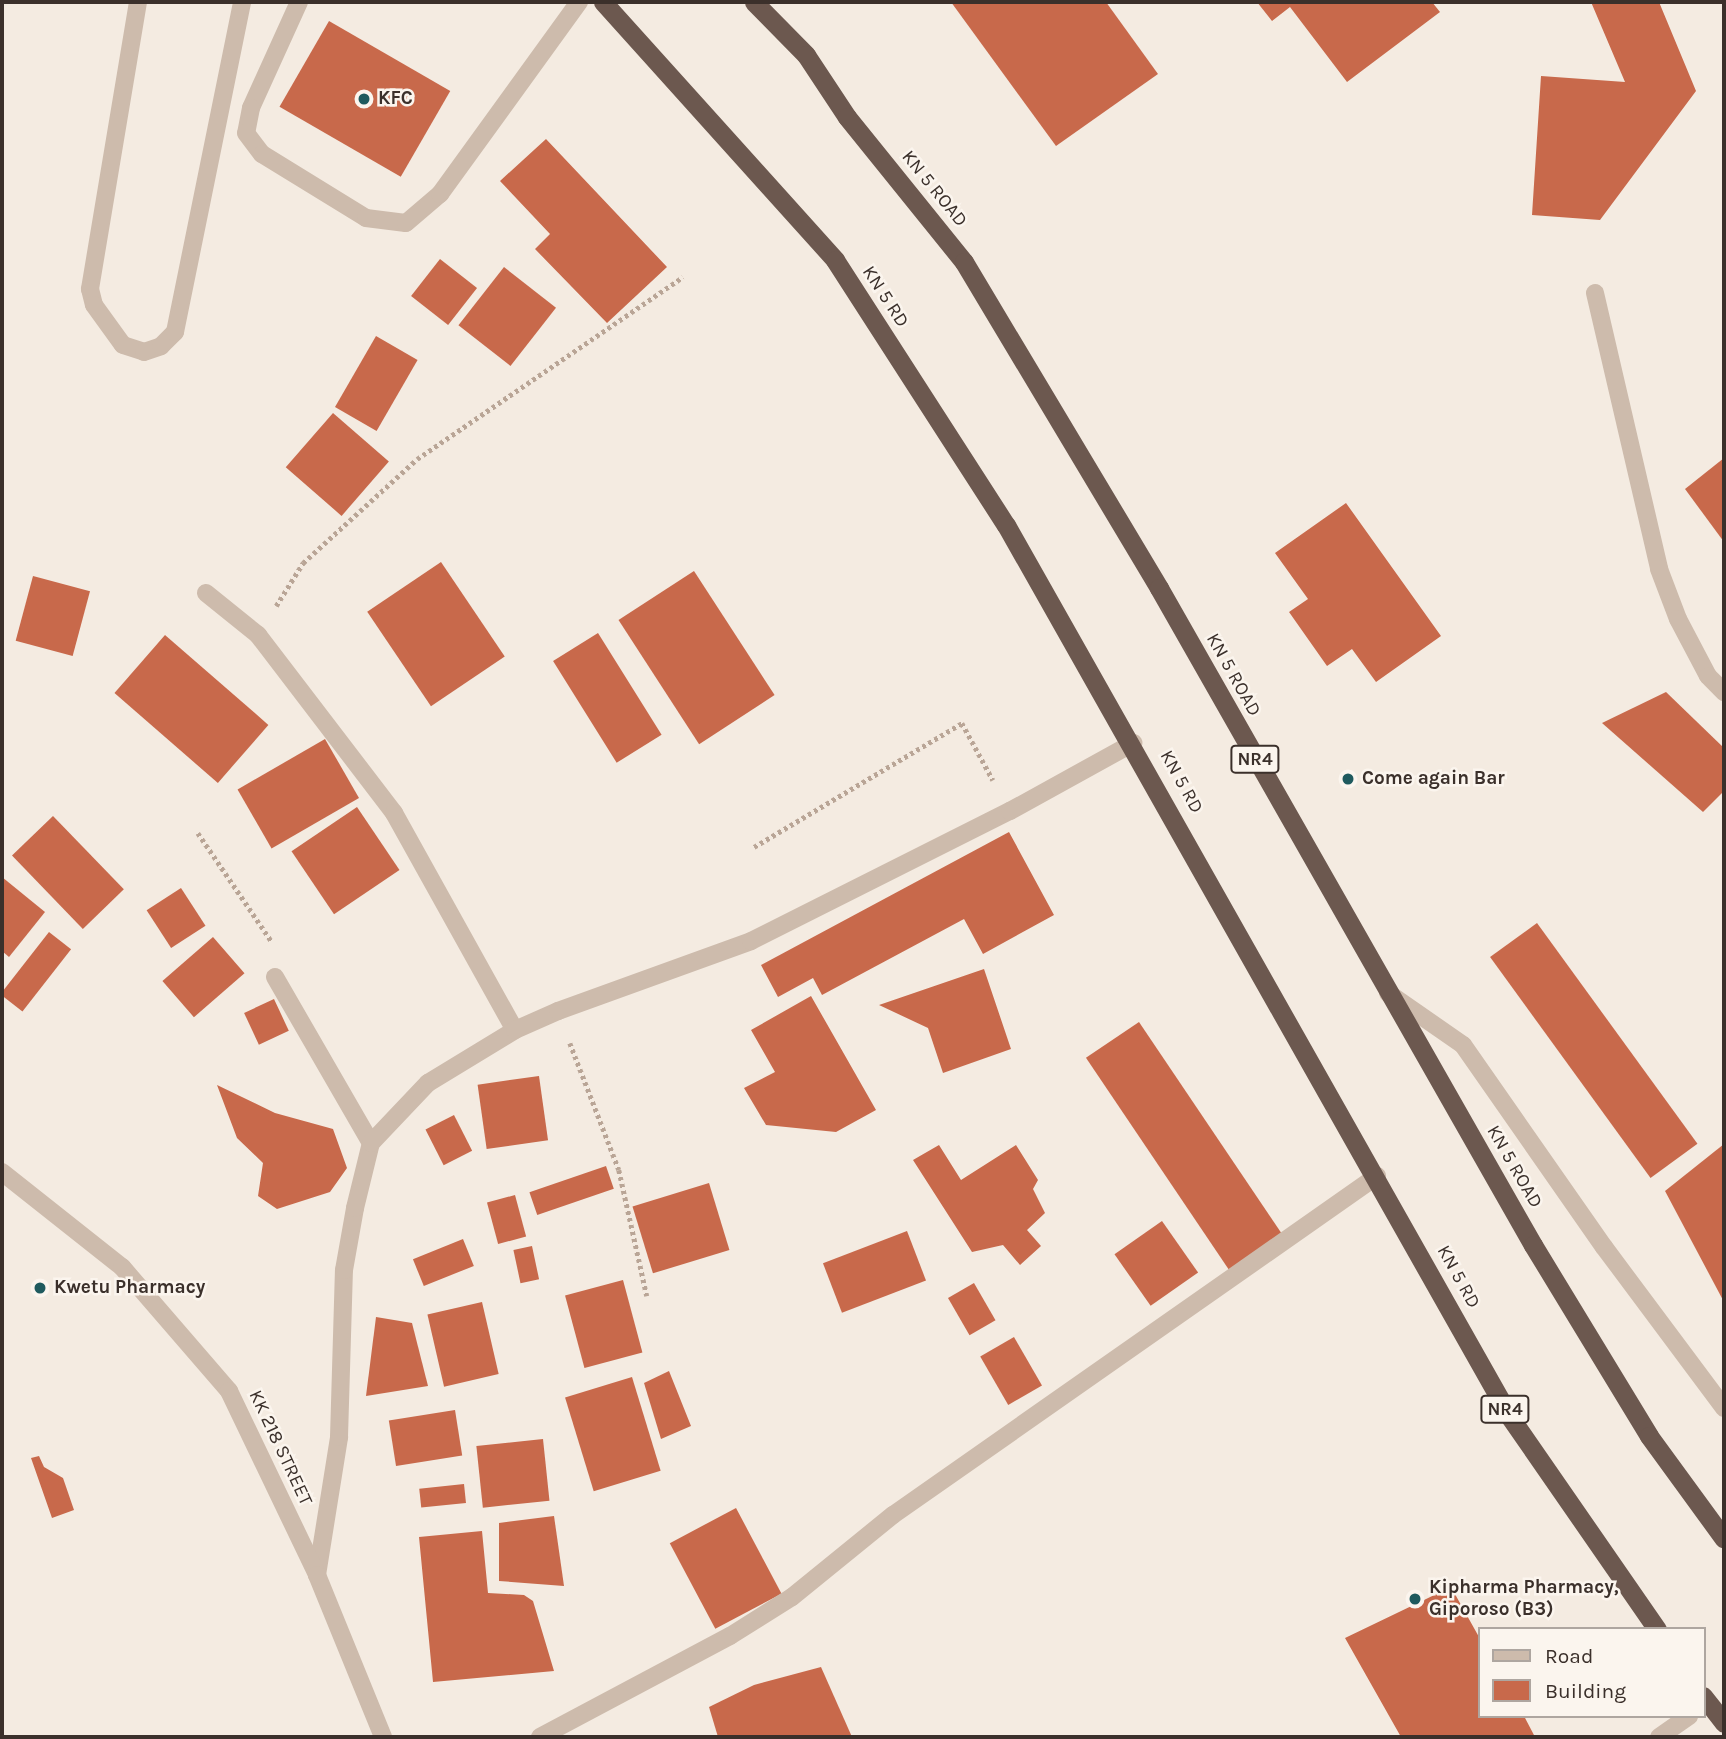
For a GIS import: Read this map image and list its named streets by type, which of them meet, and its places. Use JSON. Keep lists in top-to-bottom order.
{
  "streets": {
    "highway": ["KN 5 ROAD", "KN 5 RD", "NR4"],
    "street": ["KK 218 STREET"]
  },
  "places": [
    "KFC",
    "Come again Bar",
    "Kwetu Pharmacy",
    "Kipharma Pharmacy, Giporoso (B3)"
  ],
  "legend": ["Road", "Building"]
}
